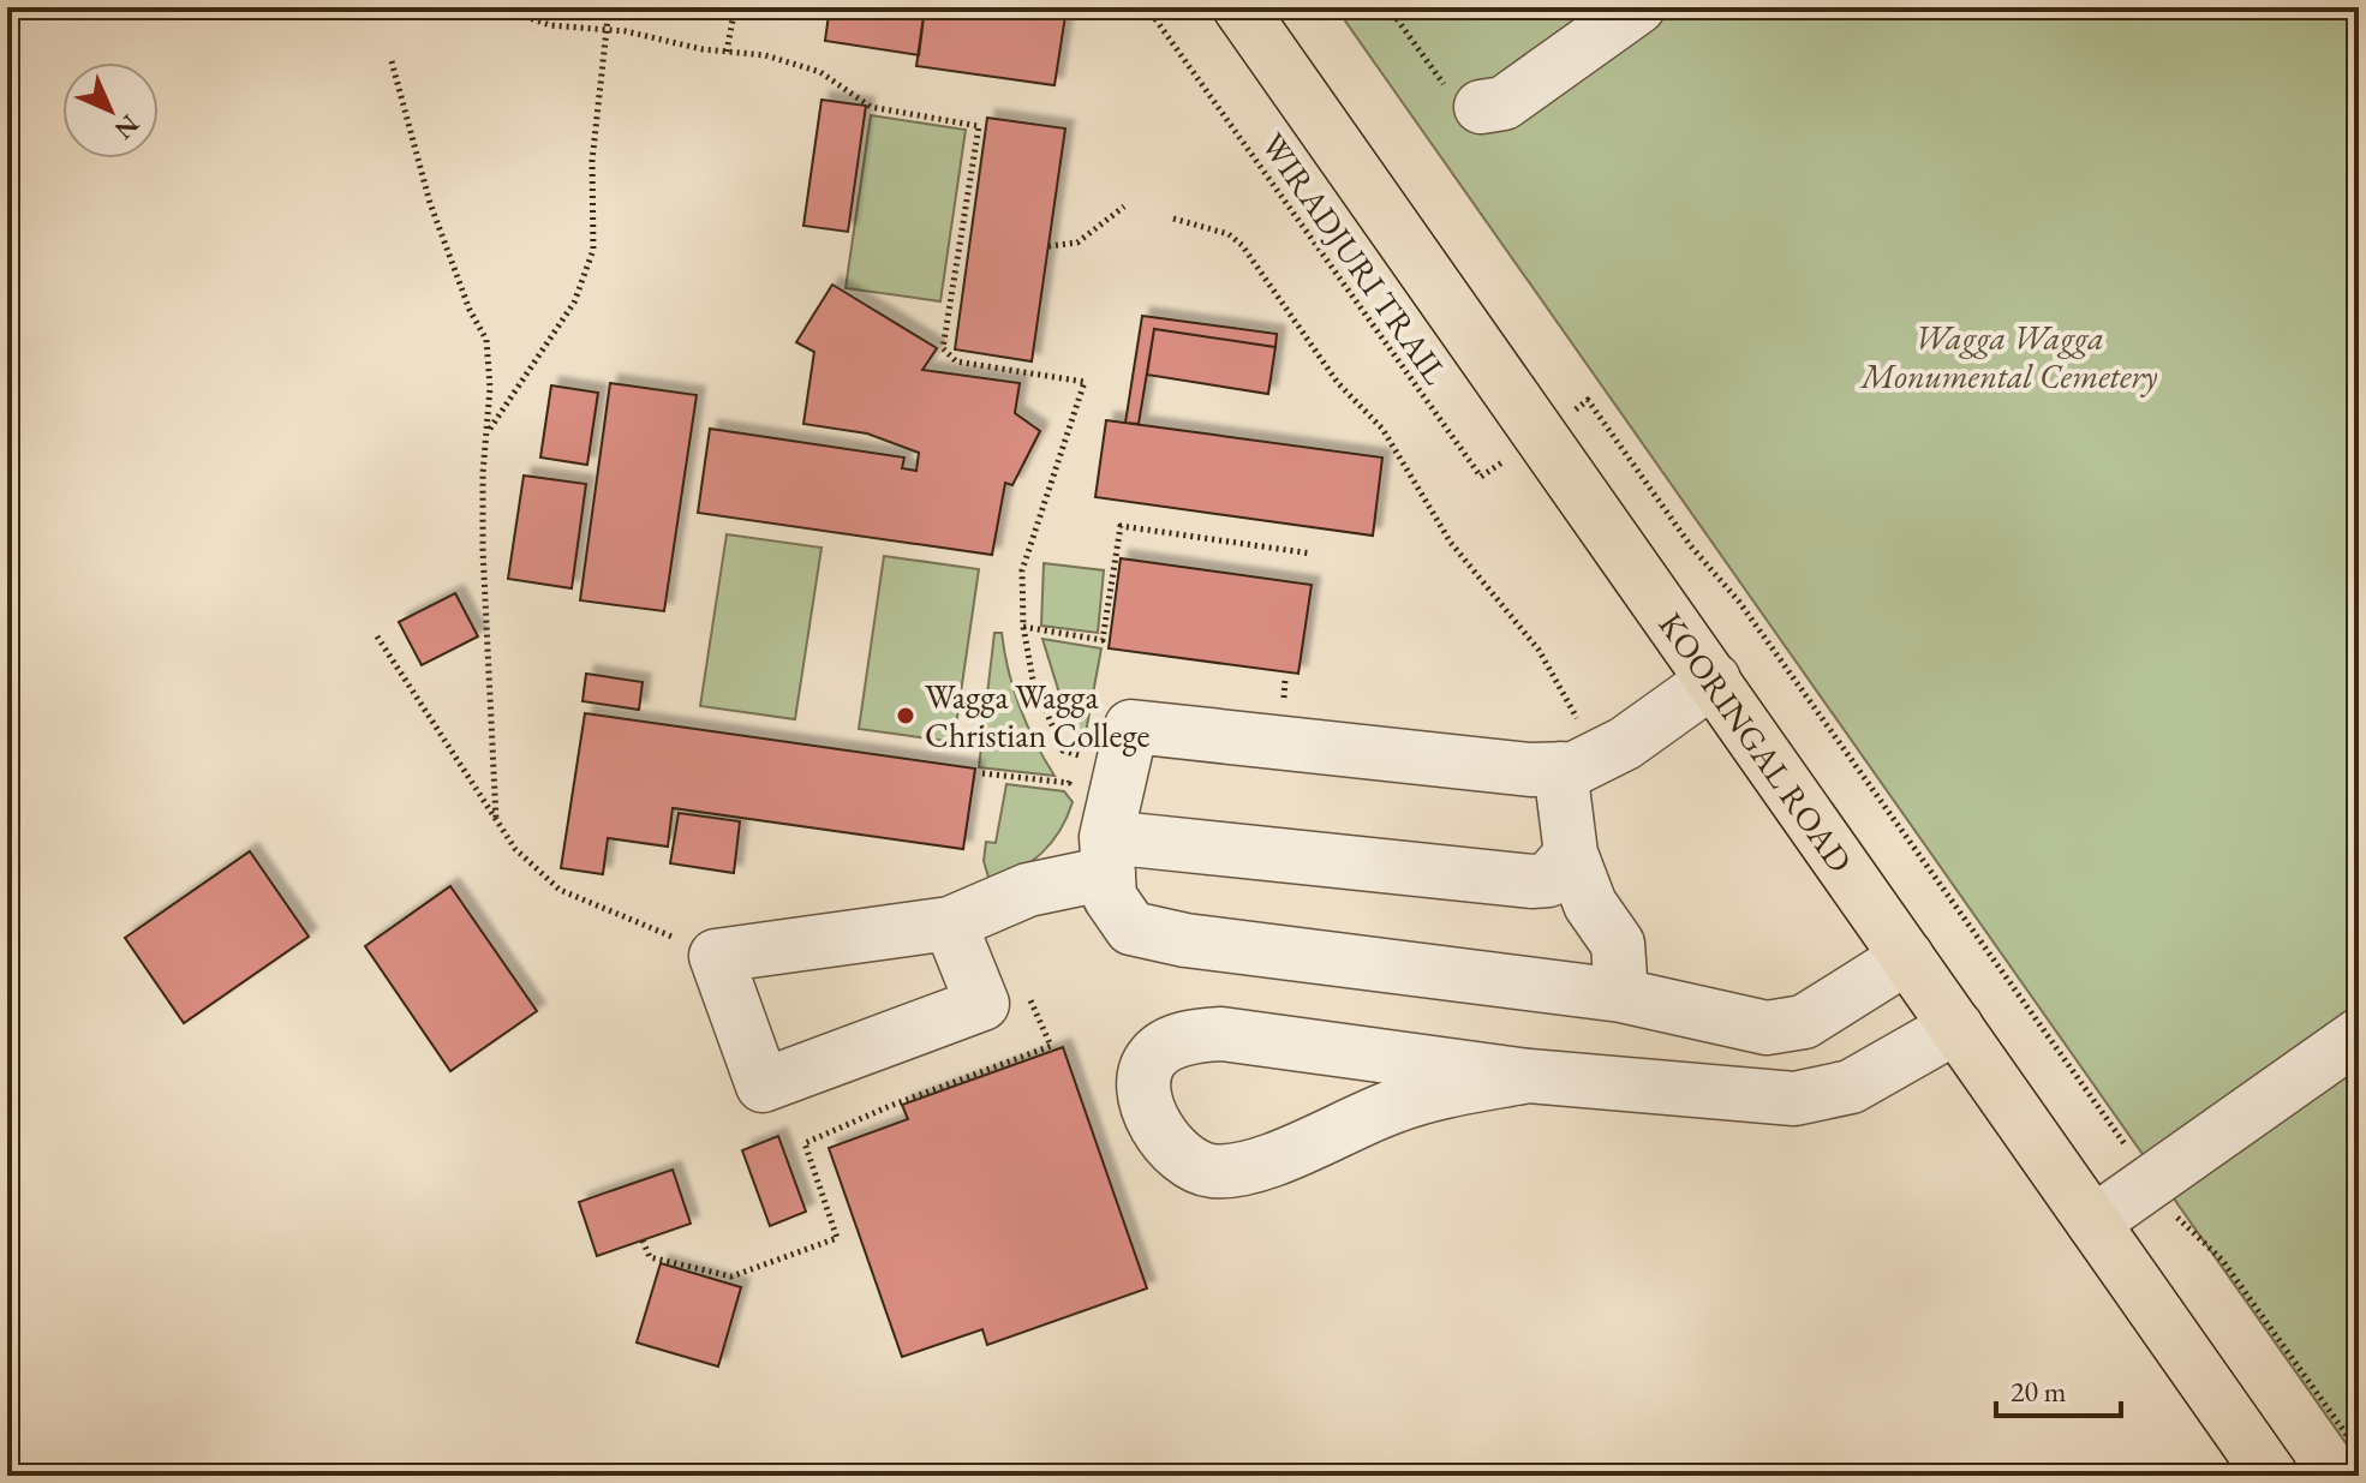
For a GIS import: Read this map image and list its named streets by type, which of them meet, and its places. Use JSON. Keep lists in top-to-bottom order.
{
  "streets": {
    "main road": ["KOORINGAL ROAD"],
    "path": ["WIRADJURI TRAIL"]
  },
  "crossings": [
    ["WIRADJURI TRAIL", "KOORINGAL ROAD"]
  ],
  "parks": ["Wagga Wagga Monumental Cemetery"],
  "places": ["Wagga Wagga Christian College"],
  "scale_bar": "20 m",
  "north": "bottom right"
}
